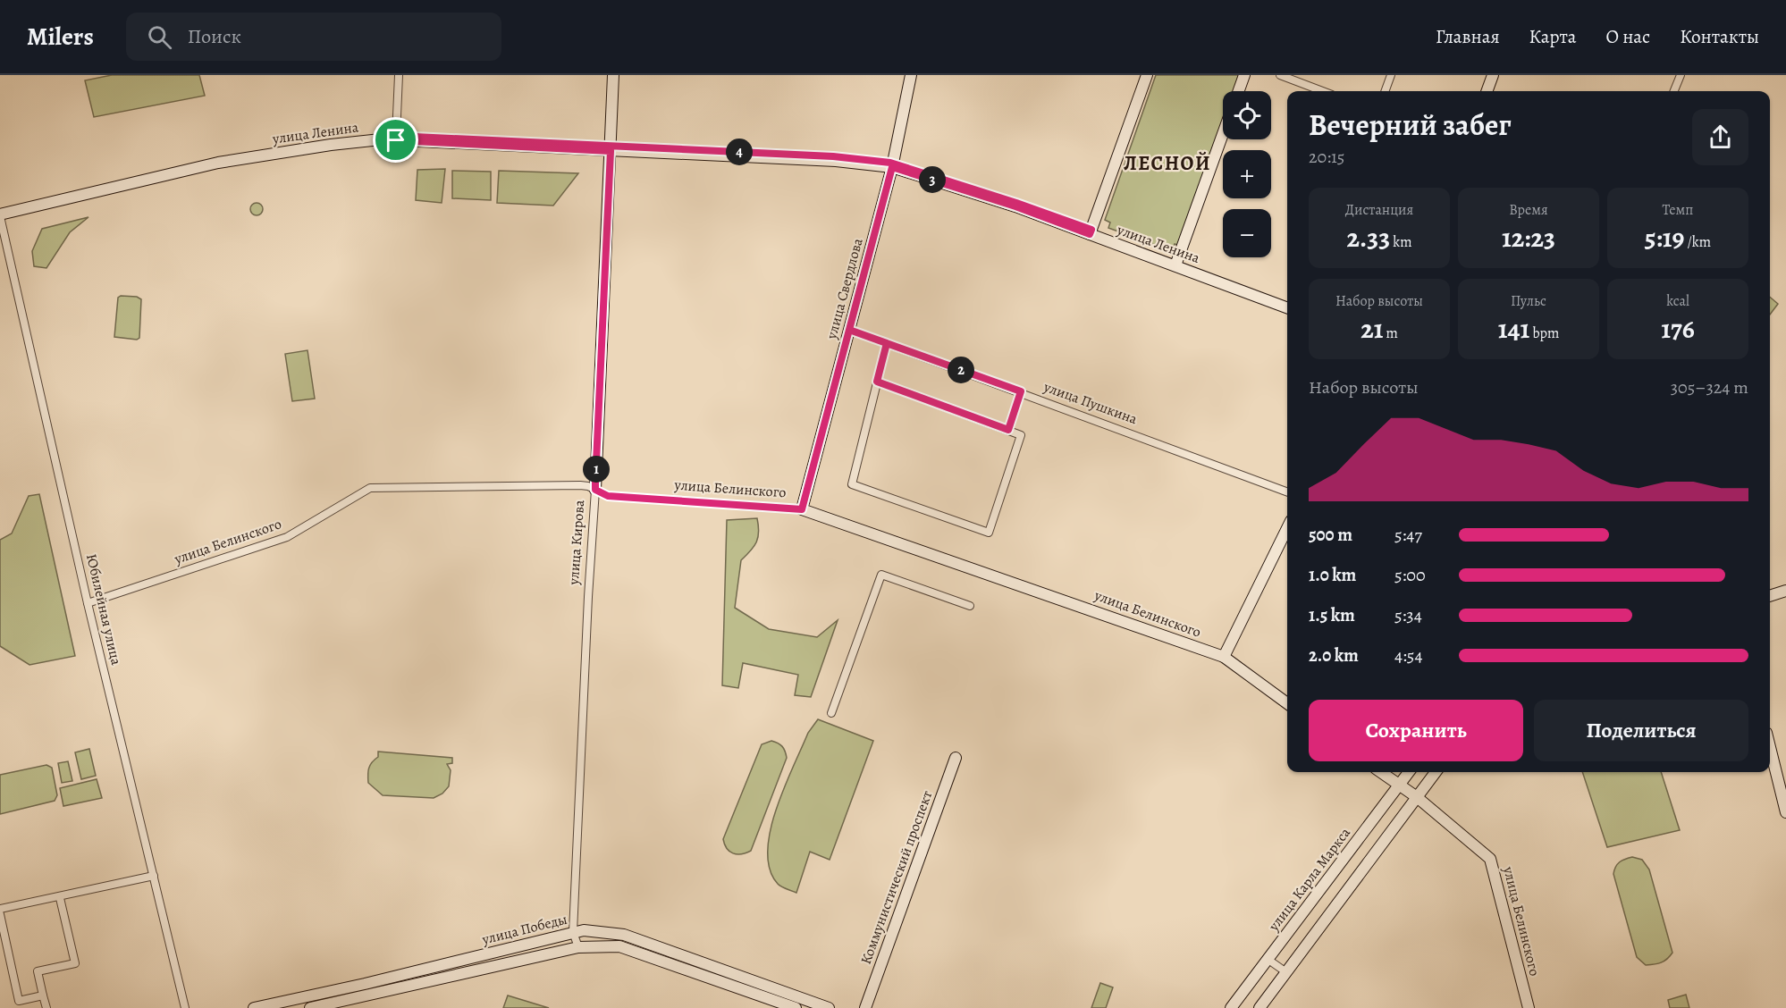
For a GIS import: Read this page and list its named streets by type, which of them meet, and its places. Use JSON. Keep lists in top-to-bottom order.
{
  "streets": {
    "street": [
      "улица Ленина",
      "улица Свердлова",
      "улица Пушкина",
      "улица Белинского",
      "улица Кирова",
      "Юбилейная улица",
      "Коммунистический проспект",
      "улица Карла Маркса",
      "улица Победы"
    ]
  },
  "crossings": [
    ["улица Ленина", "улица Свердлова"],
    ["улица Ленина", "улица Кирова"],
    ["улица Ленина", "Юбилейная улица"],
    ["улица Свердлова", "улица Пушкина"],
    ["улица Свердлова", "улица Белинского"],
    ["улица Белинского", "улица Кирова"],
    ["улица Белинского", "Юбилейная улица"],
    ["улица Белинского", "улица Карла Маркса"],
    ["улица Кирова", "улица Победы"]
  ],
  "districts": ["ЛЕСНОЙ"],
  "page": {
    "header": "Milers",
    "search": "Поиск",
    "nav": [
      "Главная",
      "Карта",
      "О нас",
      "Контакты"
    ],
    "map_buttons": ["+", "−"],
    "heading": ["Вечерний забег", "20:15"],
    "pins": [
      "4",
      "3",
      "2",
      "1"
    ],
    "stats": [
      ["Дистанция", "2.33 km"],
      ["Время", "12:23"],
      ["Темп", "5:19 /km"],
      ["Набор высоты", "21 m"],
      ["Пульс", "141 bpm"],
      ["kcal", "176"]
    ],
    "chart": ["Набор высоты", "305–324 m"],
    "list": [
      {
        "name": "500 m",
        "note": "5:47"
      },
      {
        "name": "1.0 km",
        "note": "5:00"
      },
      {
        "name": "1.5 km",
        "note": "5:34"
      },
      {
        "name": "2.0 km",
        "note": "4:54"
      }
    ],
    "buttons": ["Сохранить", "Поделиться"]
  }
}
